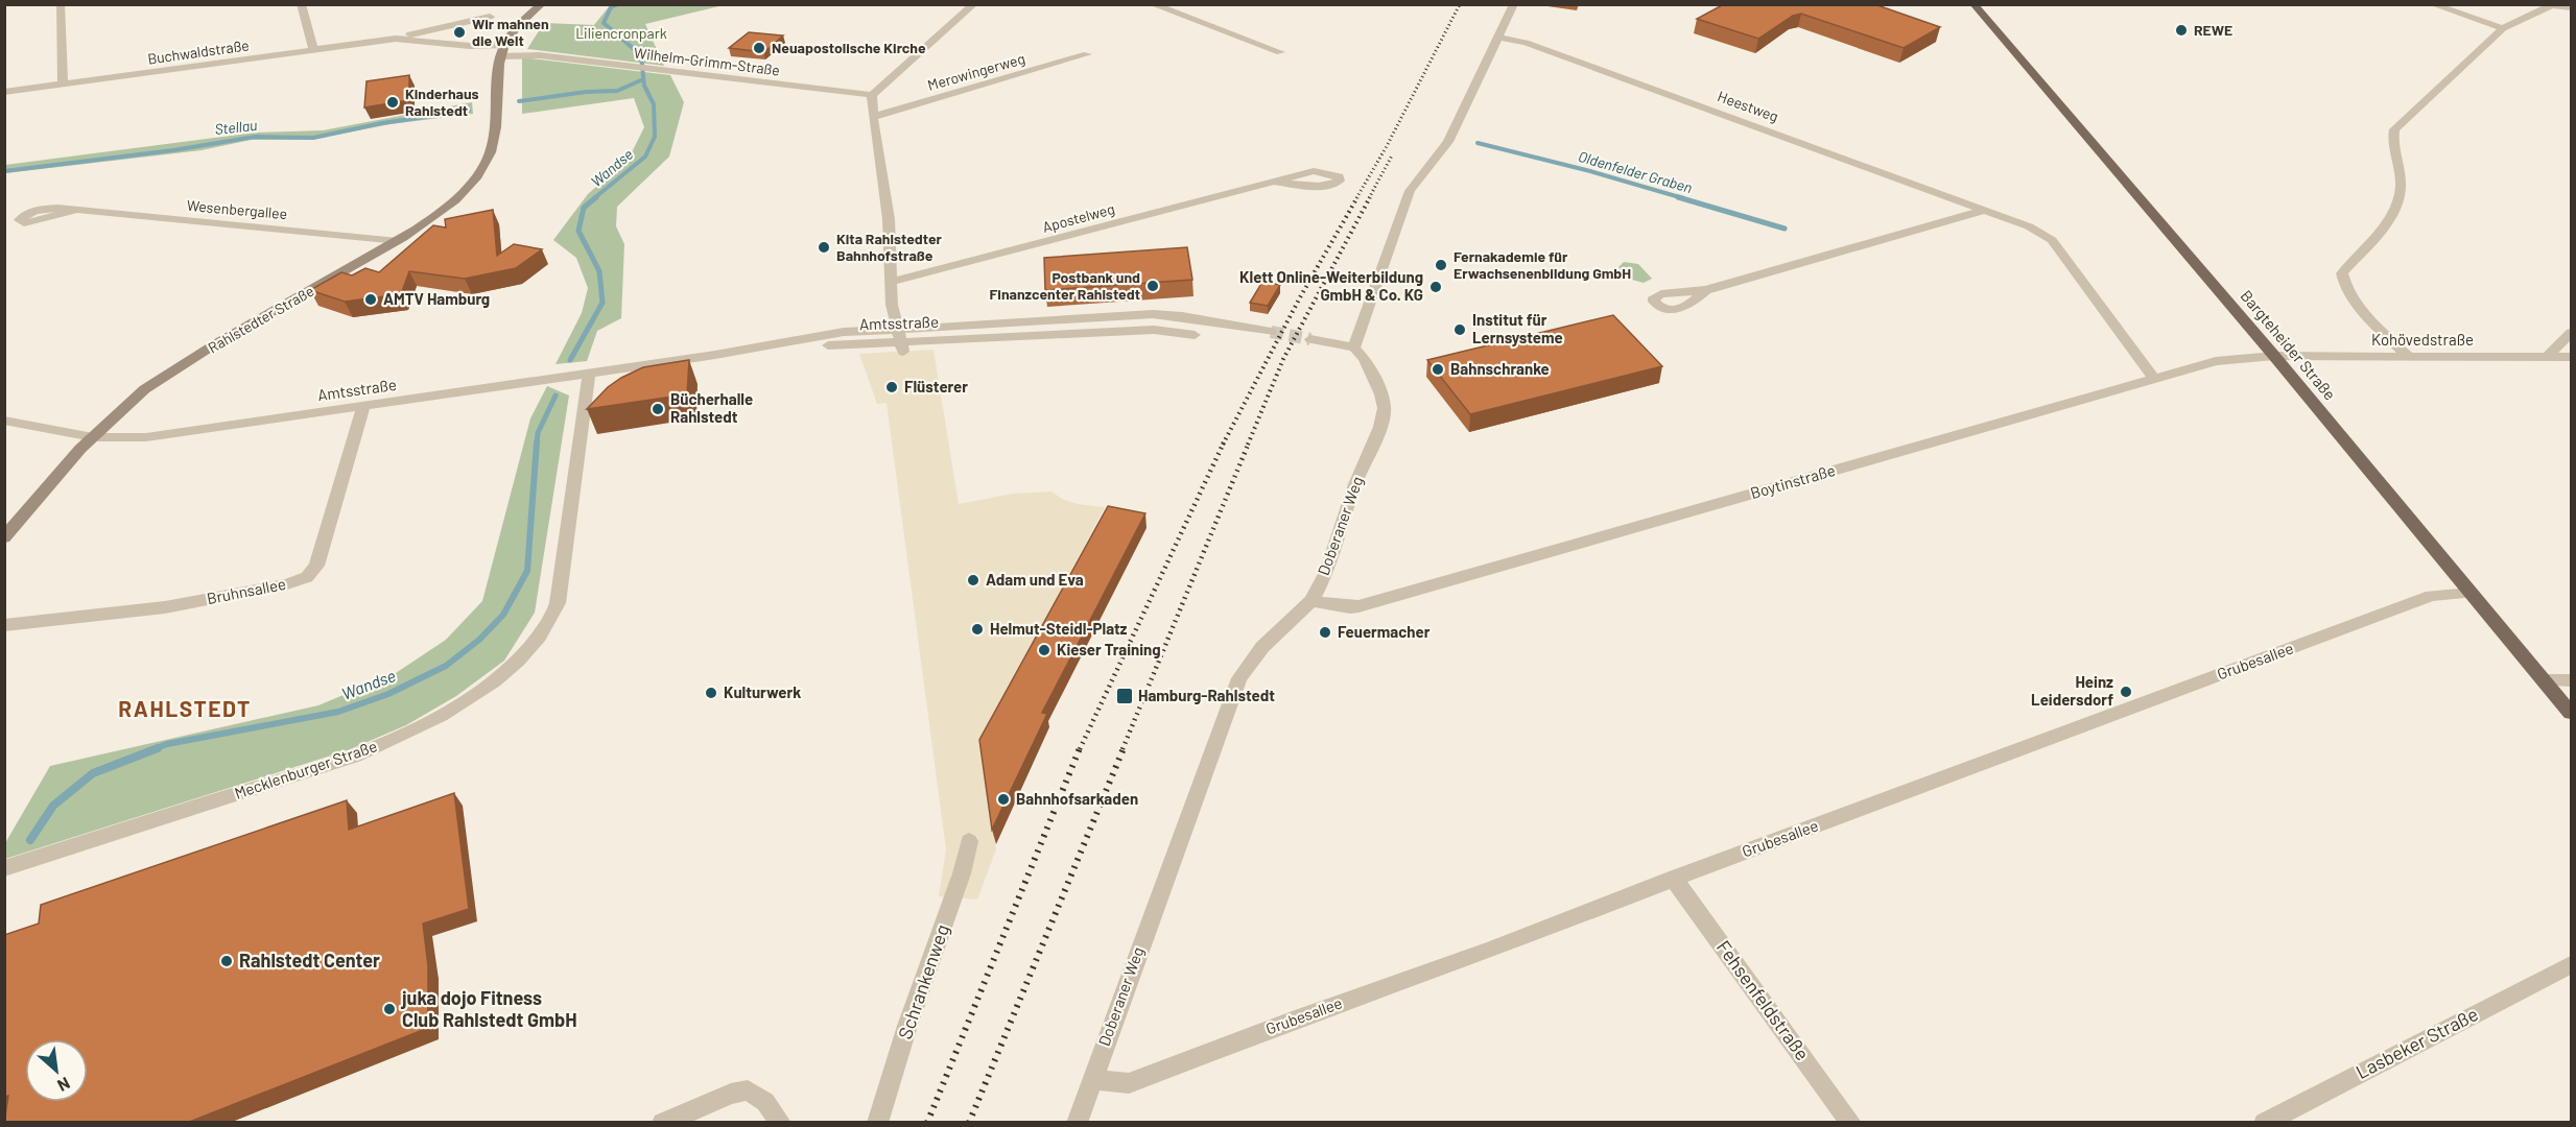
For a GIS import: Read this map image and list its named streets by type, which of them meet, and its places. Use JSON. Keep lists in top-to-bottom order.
{
  "streets": {
    "main road": ["Rahlstedter Straße", "Bargteheider Straße"],
    "street": [
      "Buchwaldstraße",
      "Wilhelm-Grimm-Straße",
      "Merowingerweg",
      "Heestweg",
      "Wesenbergallee",
      "Apostelweg",
      "Amtsstraße",
      "Kohövedstraße",
      "Boytinstraße",
      "Doberaner Weg",
      "Bruhnsallee",
      "Grubesallee",
      "Mecklenburger Straße",
      "Schrankenweg",
      "Fehsenfeldstraße",
      "Lasbeker Straße"
    ]
  },
  "crossings": [
    ["Buchwaldstraße", "Rahlstedter Straße"],
    ["Wilhelm-Grimm-Straße", "Rahlstedter Straße"],
    ["Heestweg", "Boytinstraße"],
    ["Wesenbergallee", "Rahlstedter Straße"],
    ["Rahlstedter Straße", "Amtsstraße"],
    ["Amtsstraße", "Bruhnsallee"],
    ["Amtsstraße", "Mecklenburger Straße"],
    ["Kohövedstraße", "Bargteheider Straße"],
    ["Kohövedstraße", "Boytinstraße"],
    ["Bargteheider Straße", "Boytinstraße"],
    ["Bargteheider Straße", "Grubesallee"],
    ["Boytinstraße", "Doberaner Weg"],
    ["Doberaner Weg", "Grubesallee"],
    ["Grubesallee", "Fehsenfeldstraße"]
  ],
  "districts": ["RAHLSTEDT"],
  "water": ["Stellau", "Wandse", "Oldenfelder Graben"],
  "parks": ["Liliencronpark"],
  "places": {
    "other": [
      "REWE",
      "Wir mahnen die Welt",
      "Neuapostolische Kirche",
      "Kinderhaus Rahlstedt",
      "Kita Rahlstedter Bahnhofstraße",
      "Fernakademie für Erwachsenenbildung GmbH",
      "Postbank und Finanzcenter Rahlstedt",
      "Klett Online-Weiterbildung GmbH & Co. KG",
      "AMTV Hamburg",
      "Institut für Lernsysteme",
      "Bahnschranke",
      "Flüsterer",
      "Bücherhalle Rahlstedt",
      "Adam und Eva",
      "Helmut-Steidl-Platz",
      "Feuermacher",
      "Kieser Training",
      "Heinz Leidersdorf",
      "Kulturwerk",
      "Bahnhofsarkaden",
      "Rahlstedt Center",
      "juka dojo Fitness Club Rahlstedt GmbH"
    ],
    "transit": ["Hamburg-Rahlstedt"]
  },
  "north": "bottom right"
}
